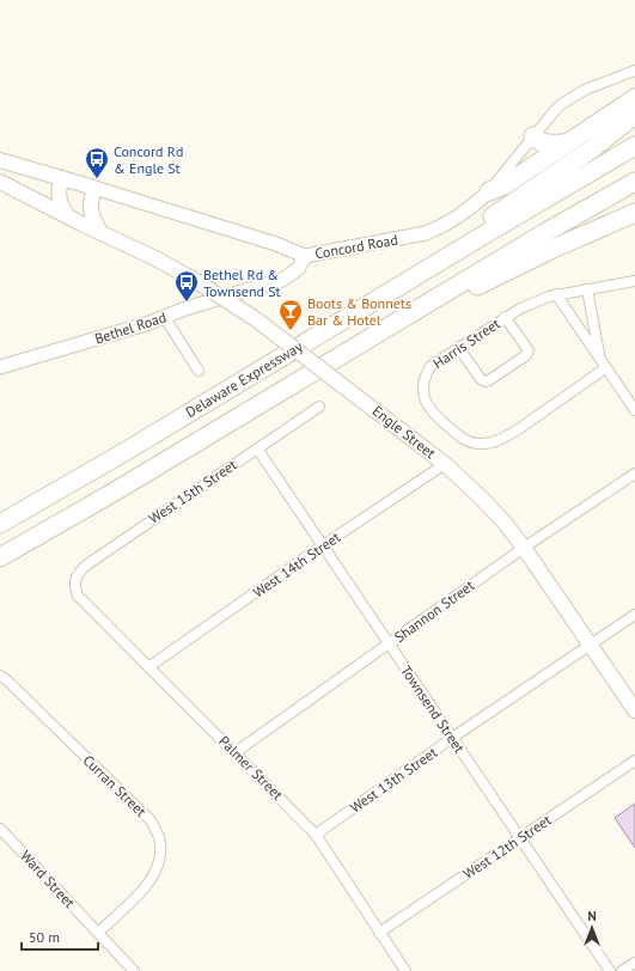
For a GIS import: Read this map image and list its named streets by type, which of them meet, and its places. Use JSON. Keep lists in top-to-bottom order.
{
  "streets": {
    "highway": ["Delaware Expressway"],
    "main road": ["Concord Road", "Engle Street"],
    "street": [
      "Bethel Road",
      "Harris Street",
      "West 15th Street",
      "West 14th Street",
      "Shannon Street",
      "Townsend Street",
      "Palmer Street",
      "West 13th Street",
      "Curran Street",
      "West 12th Street",
      "Ward Street"
    ]
  },
  "crossings": [
    ["Concord Road", "Bethel Road"],
    ["Engle Street", "West 14th Street"],
    ["Engle Street", "Shannon Street"],
    ["Engle Street", "West 13th Street"],
    ["West 15th Street", "Townsend Street"],
    ["West 15th Street", "Palmer Street"],
    ["West 14th Street", "Townsend Street"],
    ["West 14th Street", "Palmer Street"],
    ["Shannon Street", "Townsend Street"],
    ["Shannon Street", "Palmer Street"],
    ["Townsend Street", "West 13th Street"],
    ["Townsend Street", "West 12th Street"],
    ["Palmer Street", "West 13th Street"],
    ["Palmer Street", "West 12th Street"],
    ["Curran Street", "Ward Street"]
  ],
  "places": {
    "bus stop": ["Concord Rd & Engle St", "Bethel Rd & Townsend St"],
    "bar": ["Boots & Bonnets Bar & Hotel"]
  },
  "scale_bar": "50 m",
  "north": "top"
}
